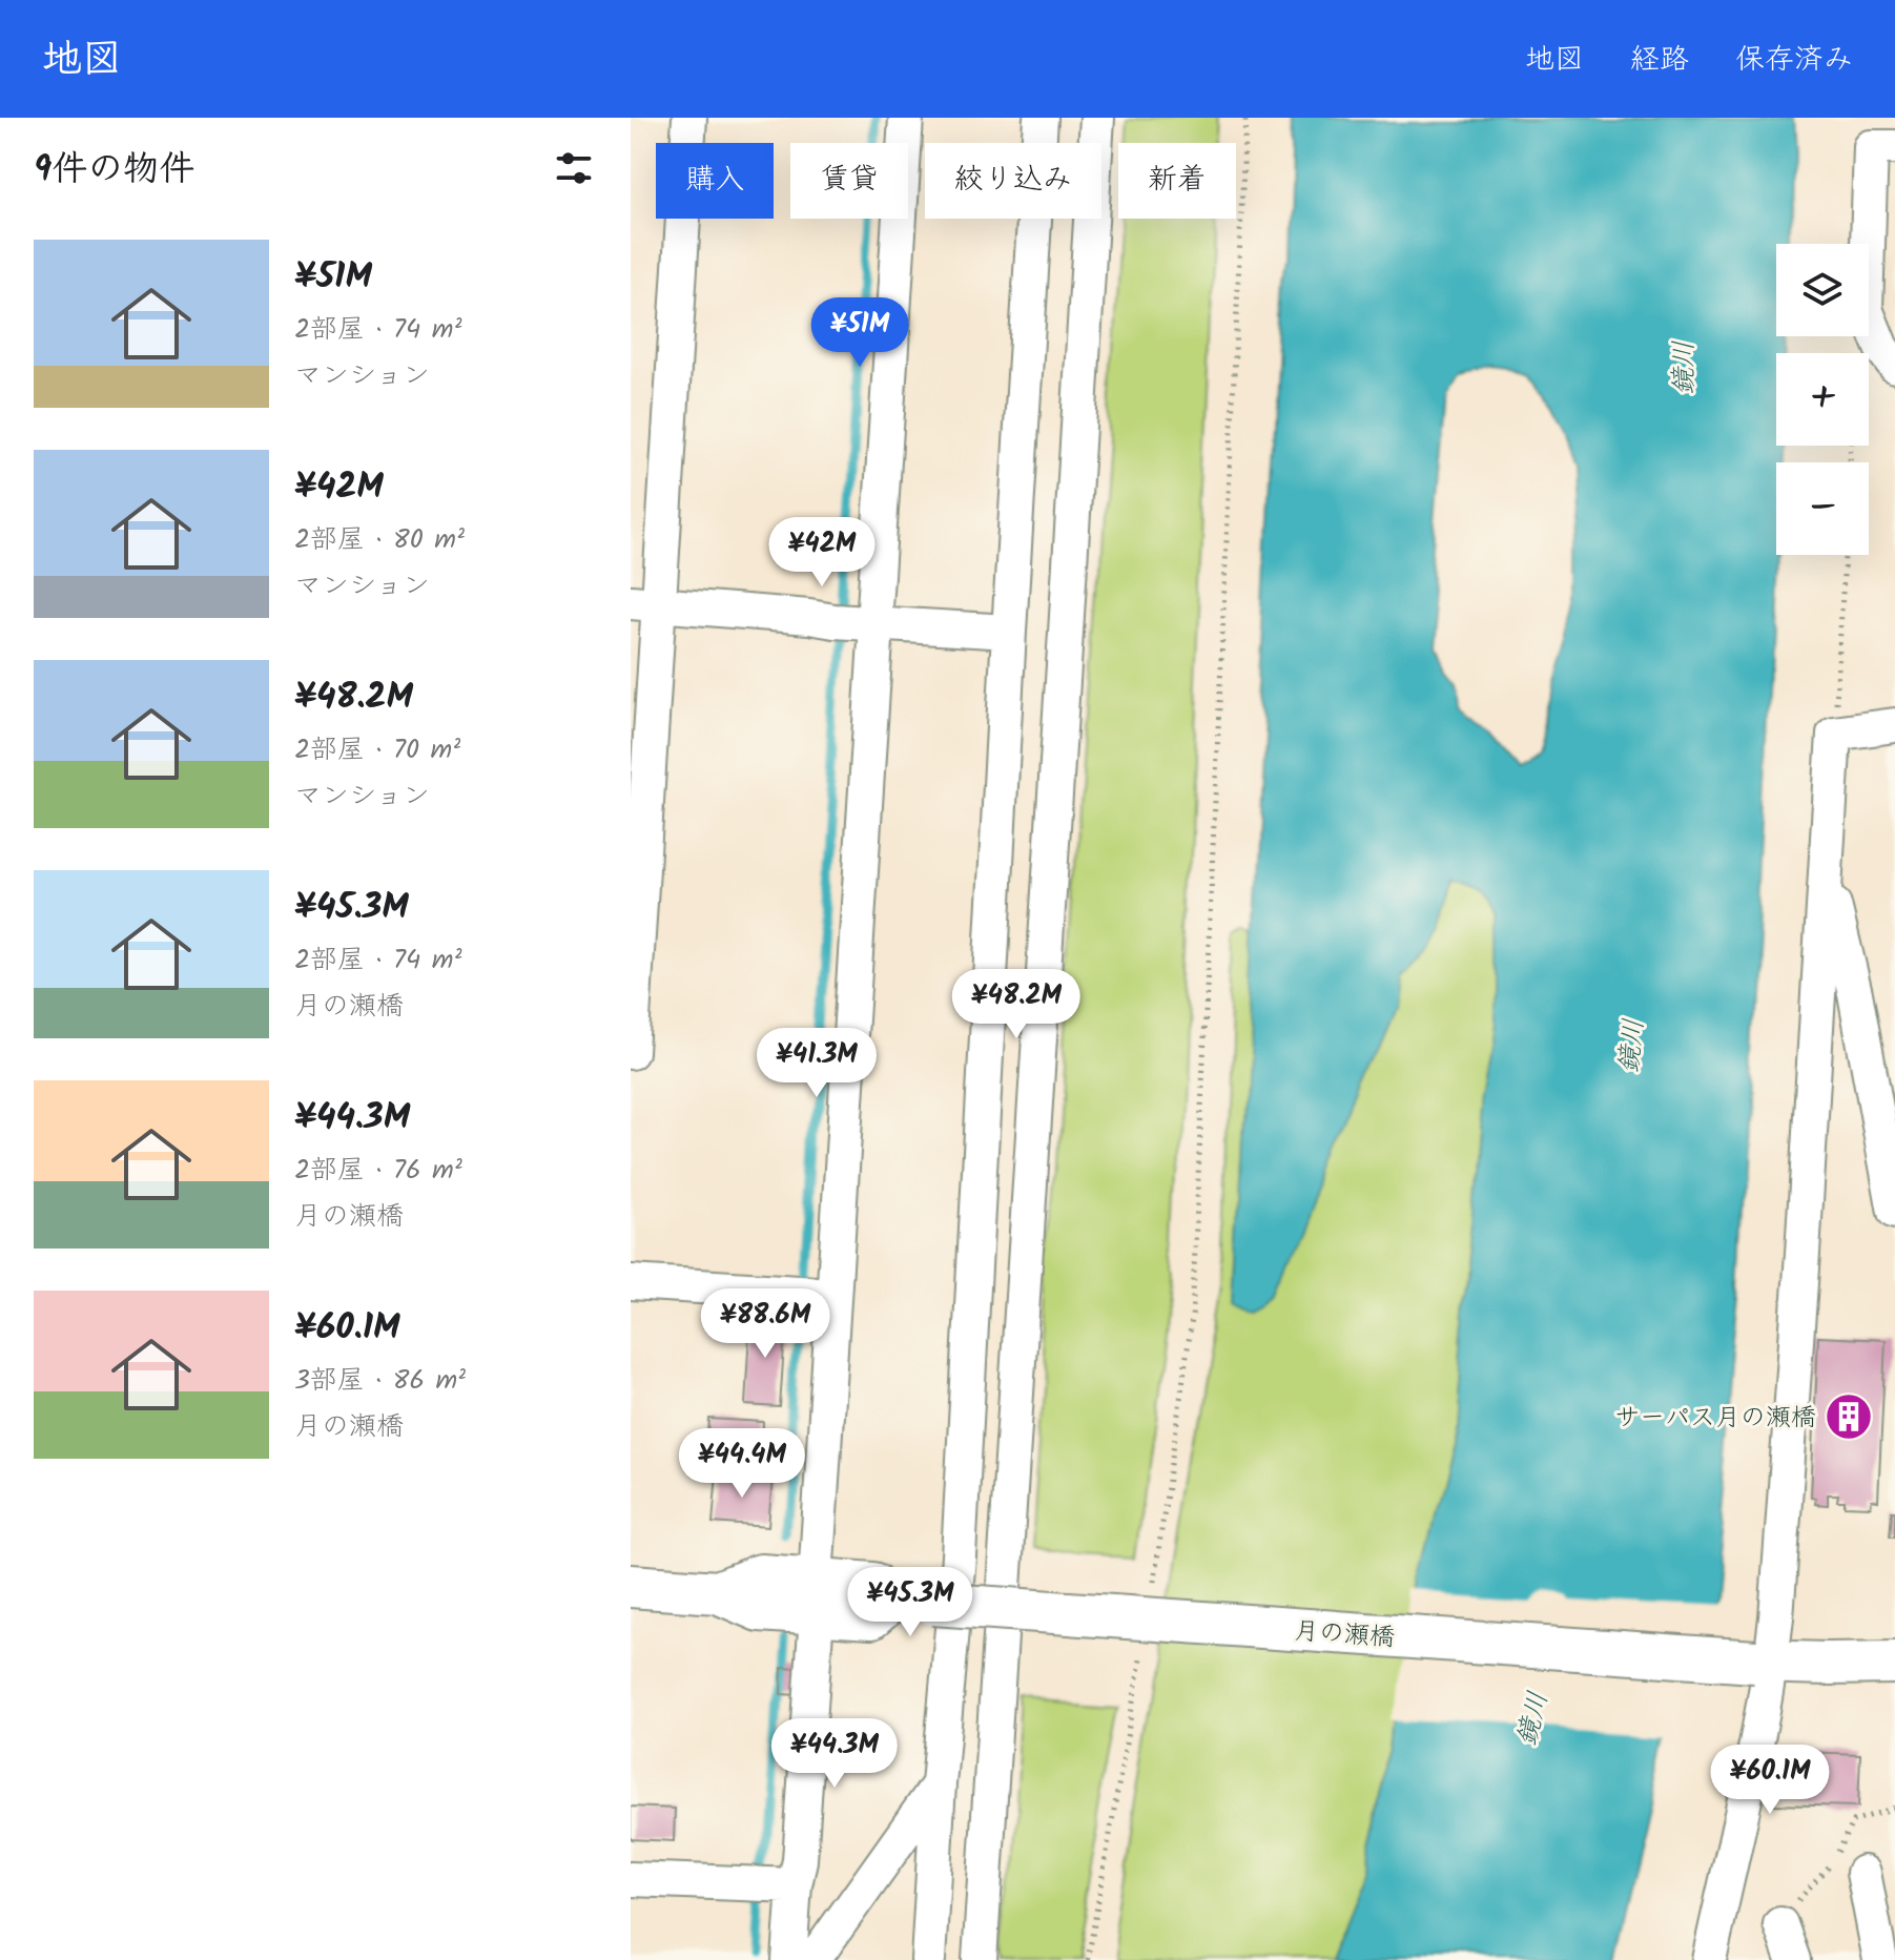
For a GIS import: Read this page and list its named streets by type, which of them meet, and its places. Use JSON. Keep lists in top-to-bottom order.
{
  "streets": {
    "street": ["月の瀬橋"]
  },
  "water": ["鏡川"],
  "places": {
    "building": ["サーパス月の瀬橋"]
  },
  "page": {
    "header": "地図",
    "nav": ["地図", "経路", "保存済み"],
    "heading": "9件の物件",
    "chip": [
      "購入",
      "賃貸",
      "絞り込み",
      "新着"
    ],
    "list": [
      {
        "name": "¥51M",
        "note": "2部屋 · 74 m² · マンション"
      },
      {
        "name": "¥42M",
        "note": "2部屋 · 80 m² · マンション"
      },
      {
        "name": "¥48.2M",
        "note": "2部屋 · 70 m² · マンション"
      },
      {
        "name": "¥45.3M",
        "note": "2部屋 · 74 m² · 月の瀬橋"
      },
      {
        "name": "¥44.3M",
        "note": "2部屋 · 76 m² · 月の瀬橋"
      },
      {
        "name": "¥60.1M",
        "note": "3部屋 · 86 m² · 月の瀬橋"
      }
    ],
    "map_buttons": ["+", "−"],
    "price": [
      "¥51M",
      "¥42M",
      "¥48.2M",
      "¥41.3M",
      "¥88.6M",
      "¥44.4M",
      "¥45.3M",
      "¥44.3M",
      "¥60.1M"
    ]
  }
}
